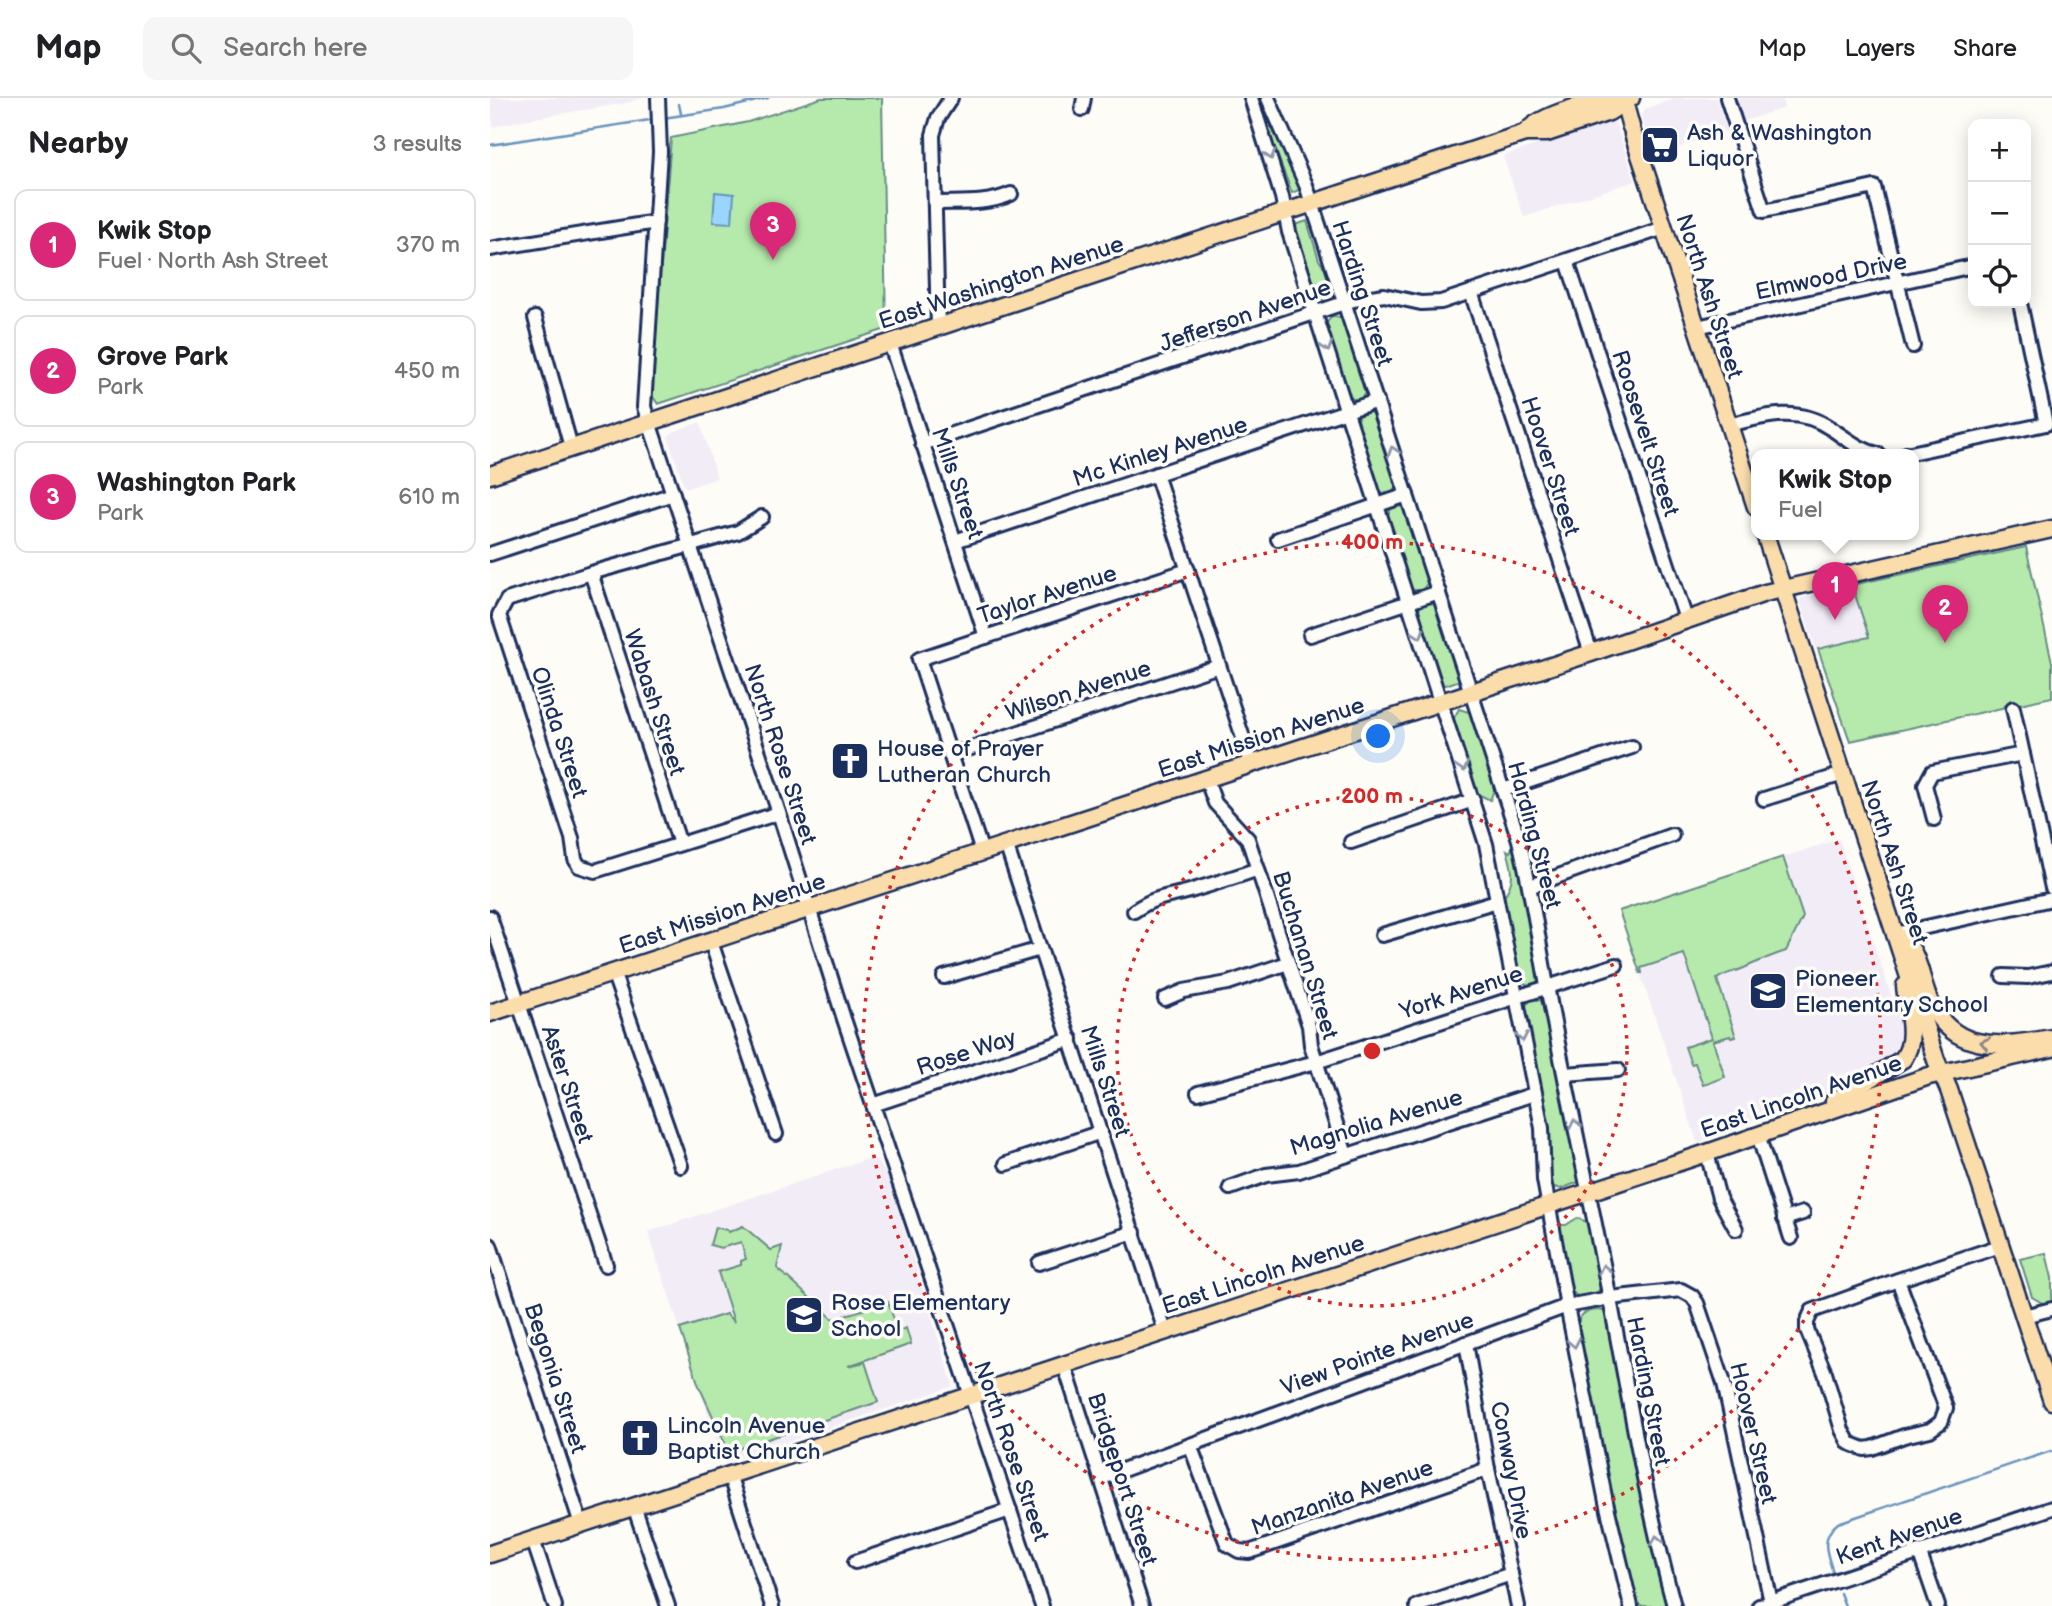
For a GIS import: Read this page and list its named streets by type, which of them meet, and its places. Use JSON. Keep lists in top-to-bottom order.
{
  "streets": {
    "main road": [
      "East Washington Avenue",
      "North Ash Street",
      "East Mission Avenue",
      "East Lincoln Avenue"
    ],
    "street": [
      "Elmwood Drive",
      "Harding Street",
      "Jefferson Avenue",
      "Roosevelt Street",
      "Mc Kinley Avenue",
      "Hoover Street",
      "Mills Street",
      "Taylor Avenue",
      "Wilson Avenue",
      "Wabash Street",
      "Olinda Street",
      "North Rose Street",
      "Buchanan Street",
      "York Avenue",
      "Rose Way",
      "Aster Street",
      "Magnolia Avenue",
      "View Pointe Avenue",
      "Begonia Street",
      "Conway Drive",
      "Bridgeport Street",
      "Manzanita Avenue",
      "Kent Avenue"
    ]
  },
  "crossings": [
    ["Elmwood Drive", "North Ash Street"],
    ["East Washington Avenue", "Harding Street"],
    ["East Washington Avenue", "North Ash Street"],
    ["East Washington Avenue", "Mills Street"],
    ["East Washington Avenue", "North Rose Street"],
    ["Harding Street", "Jefferson Avenue"],
    ["Harding Street", "Mc Kinley Avenue"],
    ["Harding Street", "East Mission Avenue"],
    ["Harding Street", "York Avenue"],
    ["Harding Street", "East Lincoln Avenue"],
    ["Harding Street", "View Pointe Avenue"],
    ["North Ash Street", "Jefferson Avenue"],
    ["North Ash Street", "East Mission Avenue"],
    ["North Ash Street", "East Lincoln Avenue"],
    ["Jefferson Avenue", "Roosevelt Street"],
    ["Jefferson Avenue", "Hoover Street"],
    ["Jefferson Avenue", "Mills Street"],
    ["Roosevelt Street", "East Mission Avenue"],
    ["Mc Kinley Avenue", "Mills Street"],
    ["Hoover Street", "East Mission Avenue"],
    ["Hoover Street", "View Pointe Avenue"],
    ["Hoover Street", "Kent Avenue"],
    ["Mills Street", "Taylor Avenue"],
    ["Mills Street", "East Mission Avenue"],
    ["Mills Street", "Rose Way"],
    ["Mills Street", "East Lincoln Avenue"],
    ["Taylor Avenue", "Wilson Avenue"],
    ["Wabash Street", "Olinda Street"],
    ["East Mission Avenue", "North Rose Street"],
    ["East Mission Avenue", "Buchanan Street"],
    ["East Mission Avenue", "Aster Street"],
    ["North Rose Street", "Rose Way"],
    ["North Rose Street", "East Lincoln Avenue"],
    ["Buchanan Street", "York Avenue"],
    ["Buchanan Street", "Magnolia Avenue"],
    ["East Lincoln Avenue", "Begonia Street"],
    ["East Lincoln Avenue", "Bridgeport Street"],
    ["View Pointe Avenue", "Conway Drive"],
    ["View Pointe Avenue", "Bridgeport Street"],
    ["View Pointe Avenue", "Manzanita Avenue"],
    ["Conway Drive", "Manzanita Avenue"]
  ],
  "places": {
    "supermarket": ["Ash & Washington Liquor"],
    "church": ["House of Prayer Lutheran Church", "Lincoln Avenue Baptist Church"],
    "school or university": ["Pioneer Elementary School", "Rose Elementary School"]
  },
  "page": {
    "header": "Map",
    "search": "Search here",
    "nav": ["Map", "Layers", "Share"],
    "heading": ["Nearby", "3 results"],
    "map_buttons": ["+", "−"],
    "list": [
      {
        "mark": "1",
        "name": "Kwik Stop",
        "note": "Fuel · North Ash Street",
        "value": "370 m"
      },
      {
        "mark": "2",
        "name": "Grove Park",
        "note": "Park",
        "value": "450 m"
      },
      {
        "mark": "3",
        "name": "Washington Park",
        "note": "Park",
        "value": "610 m"
      }
    ],
    "pins": ["3", "1", "2"],
    "popup": ["Kwik Stop", "Fuel"]
  },
  "rings": ["400 m", "200 m"]
}
